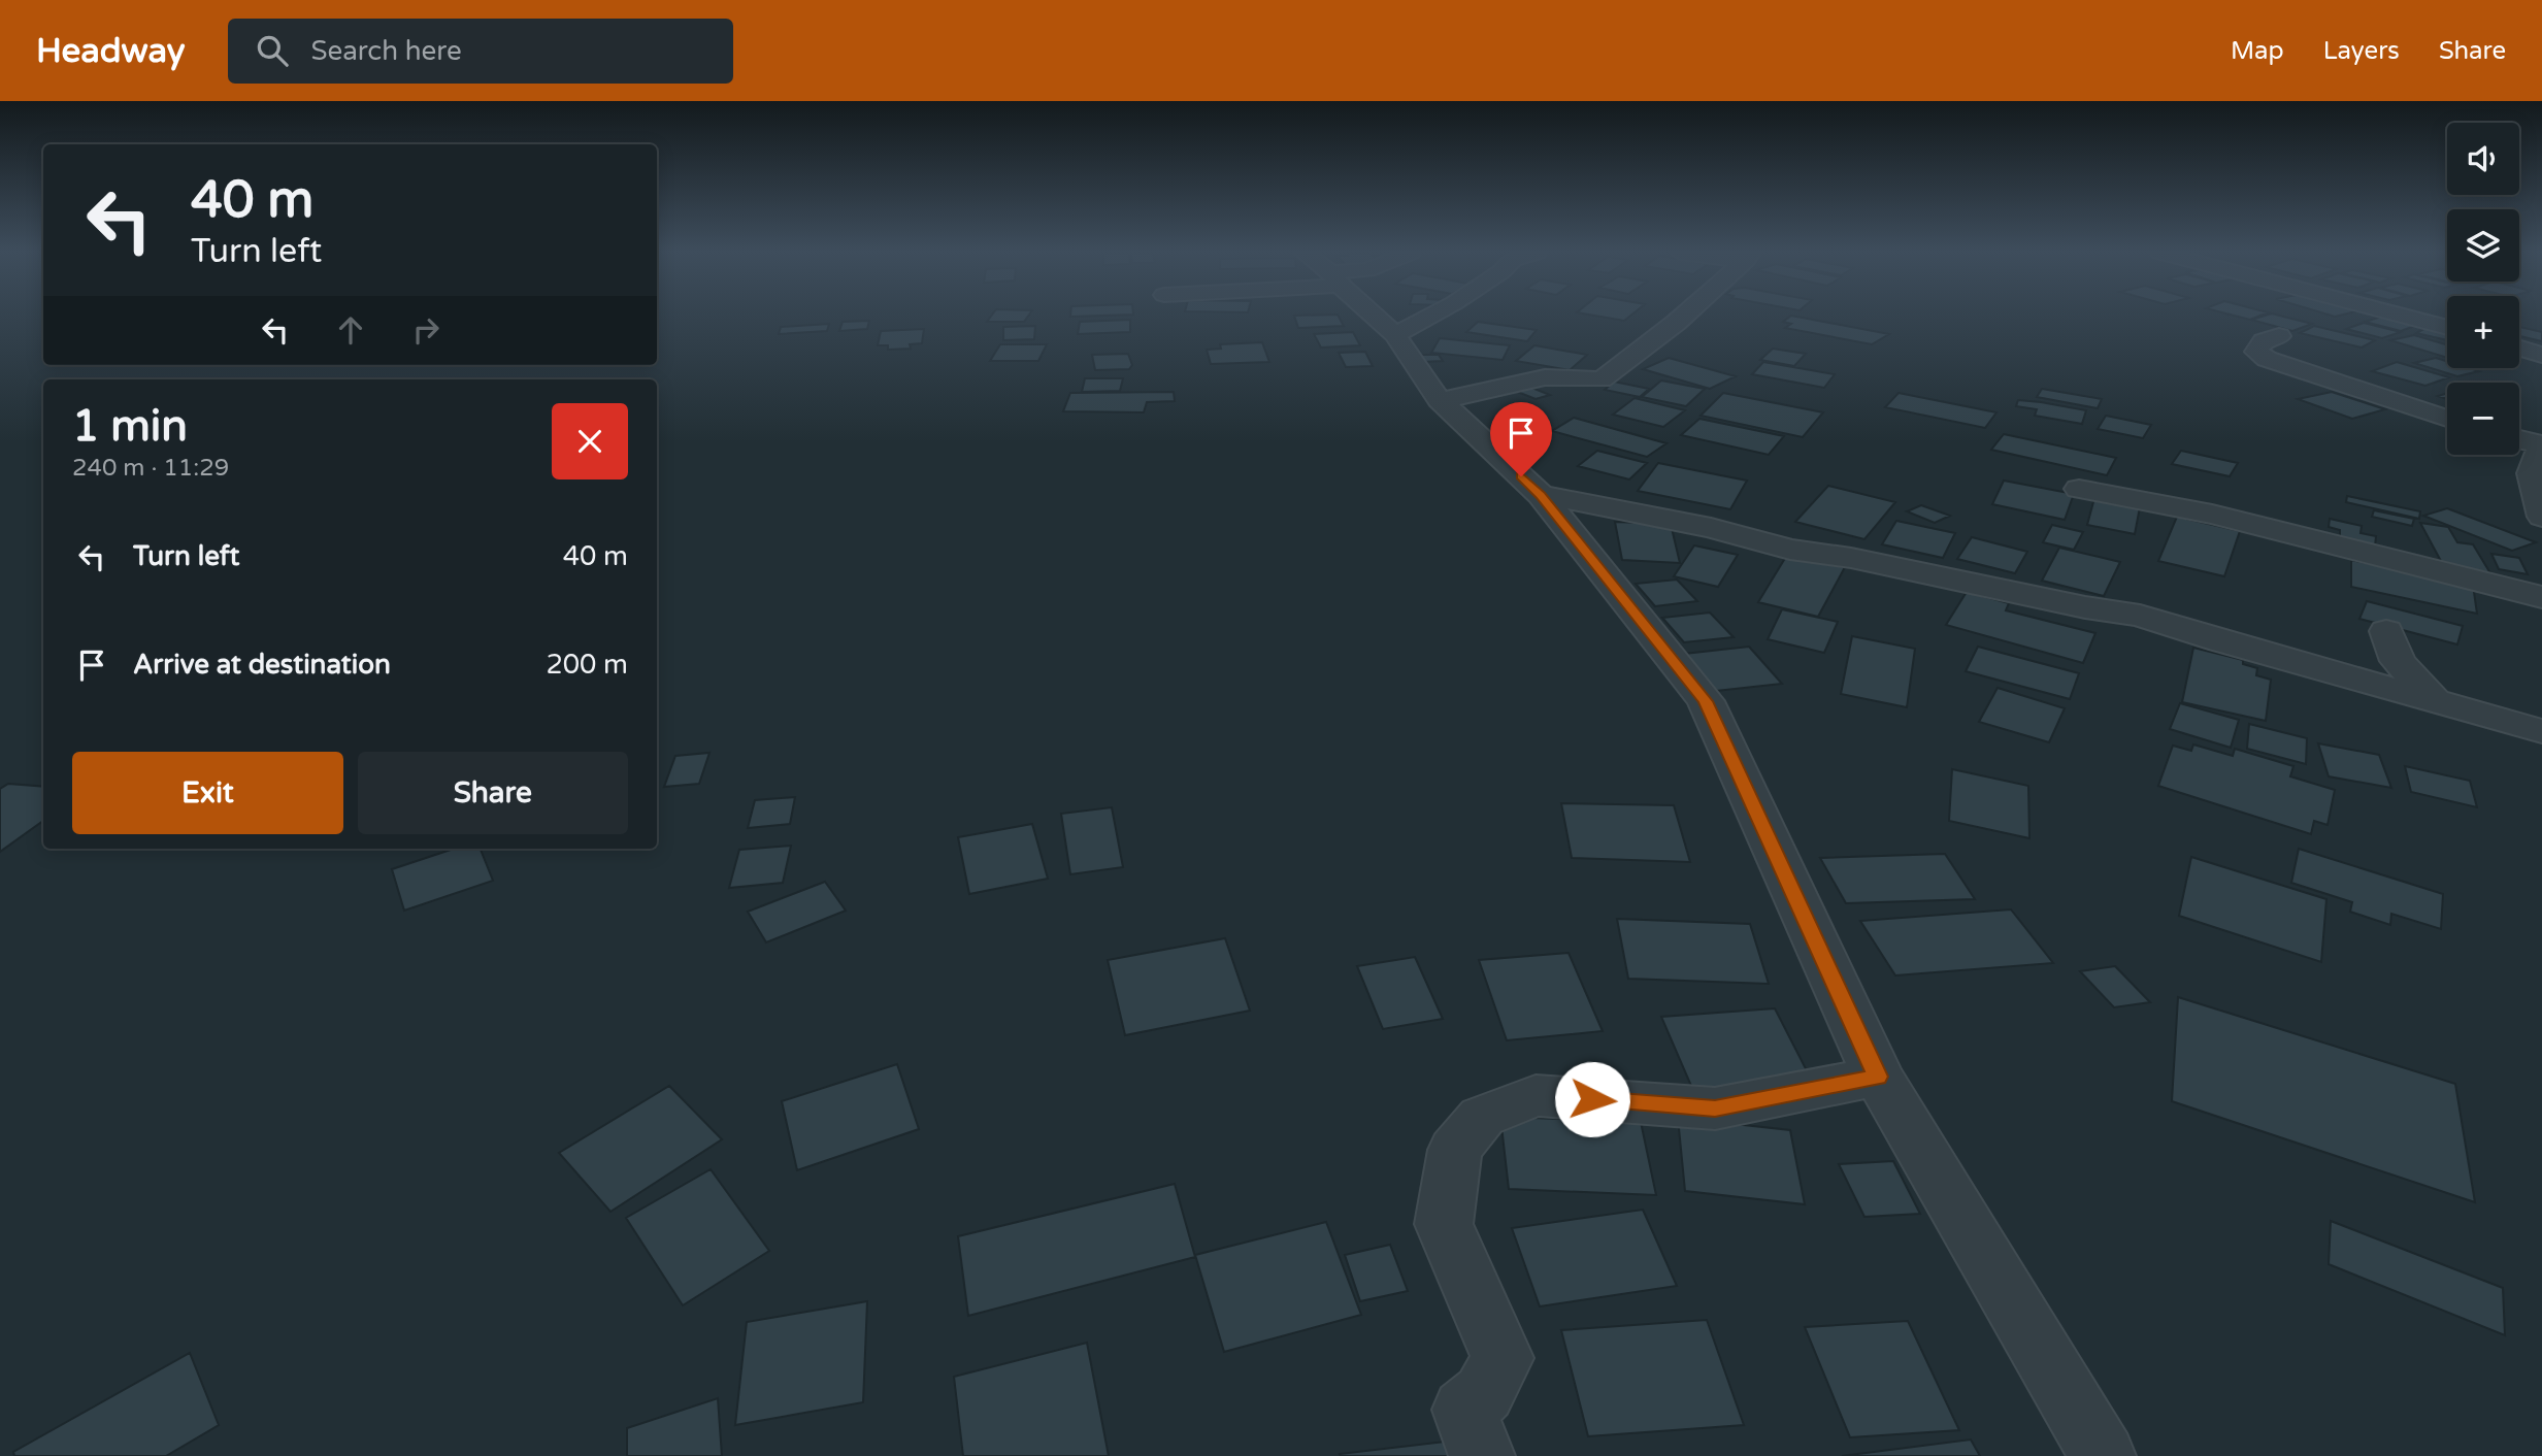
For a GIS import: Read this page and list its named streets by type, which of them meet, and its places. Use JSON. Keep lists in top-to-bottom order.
{
  "page": {
    "header": "Headway",
    "search": "Search here",
    "nav": ["Map", "Layers", "Share"],
    "map_buttons": ["+", "−"],
    "turn": ["40 m", "Turn left"],
    "heading": ["1 min", "240 m · 11:29"],
    "list": [
      {
        "name": "Turn left",
        "value": "40 m"
      },
      {
        "name": "Arrive at destination",
        "value": "200 m"
      }
    ],
    "buttons": ["Exit", "Share"]
  }
}
